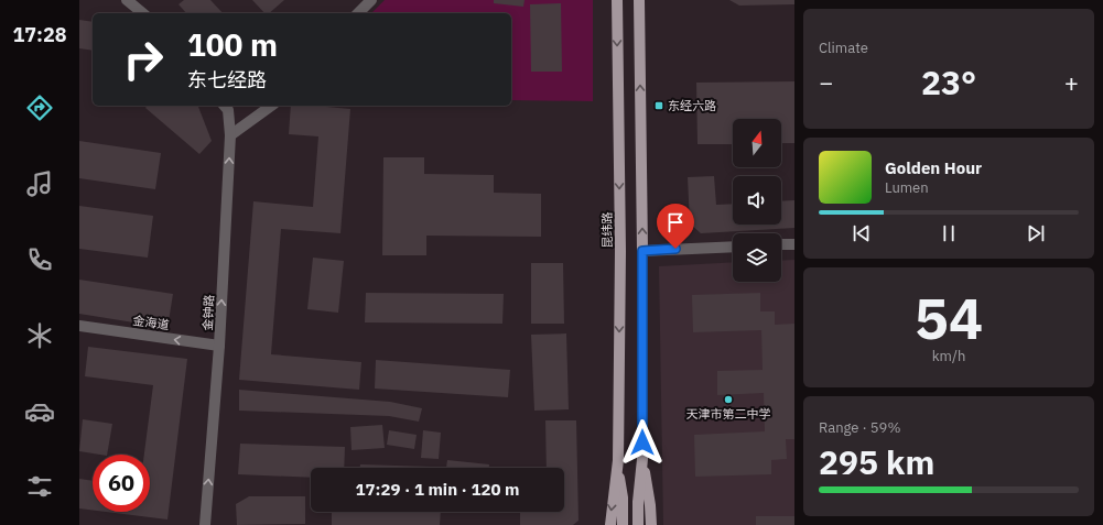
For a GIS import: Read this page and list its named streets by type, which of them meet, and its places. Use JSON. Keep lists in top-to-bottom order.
{
  "streets": {
    "main road": ["昆纬路"],
    "street": ["金钟路", "金海道"]
  },
  "crossings": [
    ["金钟路", "金海道"]
  ],
  "one_way": ["金钟路", "金海道"],
  "places": {
    "transit": ["东经六路"],
    "other": ["天津市第二中学"]
  },
  "north": "top",
  "page": {
    "tabs": "17:28",
    "tile": [
      "Climate",
      ["54", "km/h"],
      ["Range · 59%", "295 km"]
    ],
    "turn": ["100 m", "东七经路"],
    "heat": ["−", "23°", "+"],
    "song": ["Golden Hour", "Lumen"],
    "limit": "60",
    "trip": "17:29 · 1 min · 120 m"
  }
}
